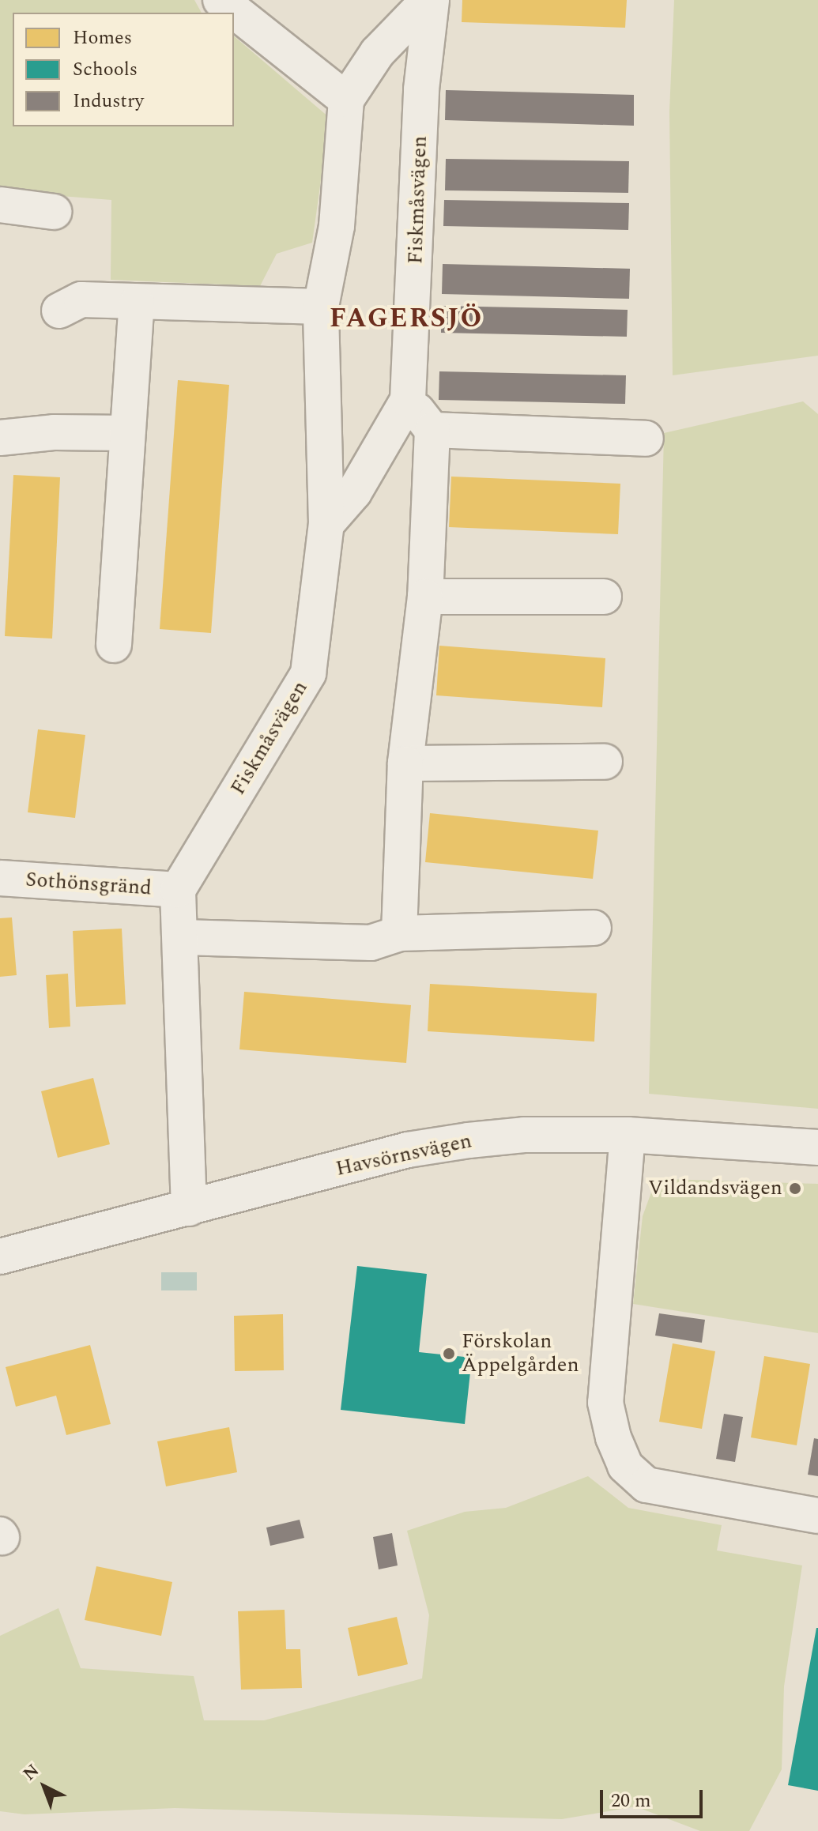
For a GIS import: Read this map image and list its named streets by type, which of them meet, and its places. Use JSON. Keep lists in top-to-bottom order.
{
  "streets": {
    "street": ["Fiskmåsvägen", "Sothönsgränd", "Havsörnsvägen"]
  },
  "crossings": [
    ["Fiskmåsvägen", "Sothönsgränd"]
  ],
  "districts": ["FAGERSJÖ"],
  "places": ["Vildandsvägen", "Förskolan Äppelgården"],
  "legend": ["Homes", "Schools", "Industry"],
  "scale_bar": "20 m",
  "north": "top left"
}
